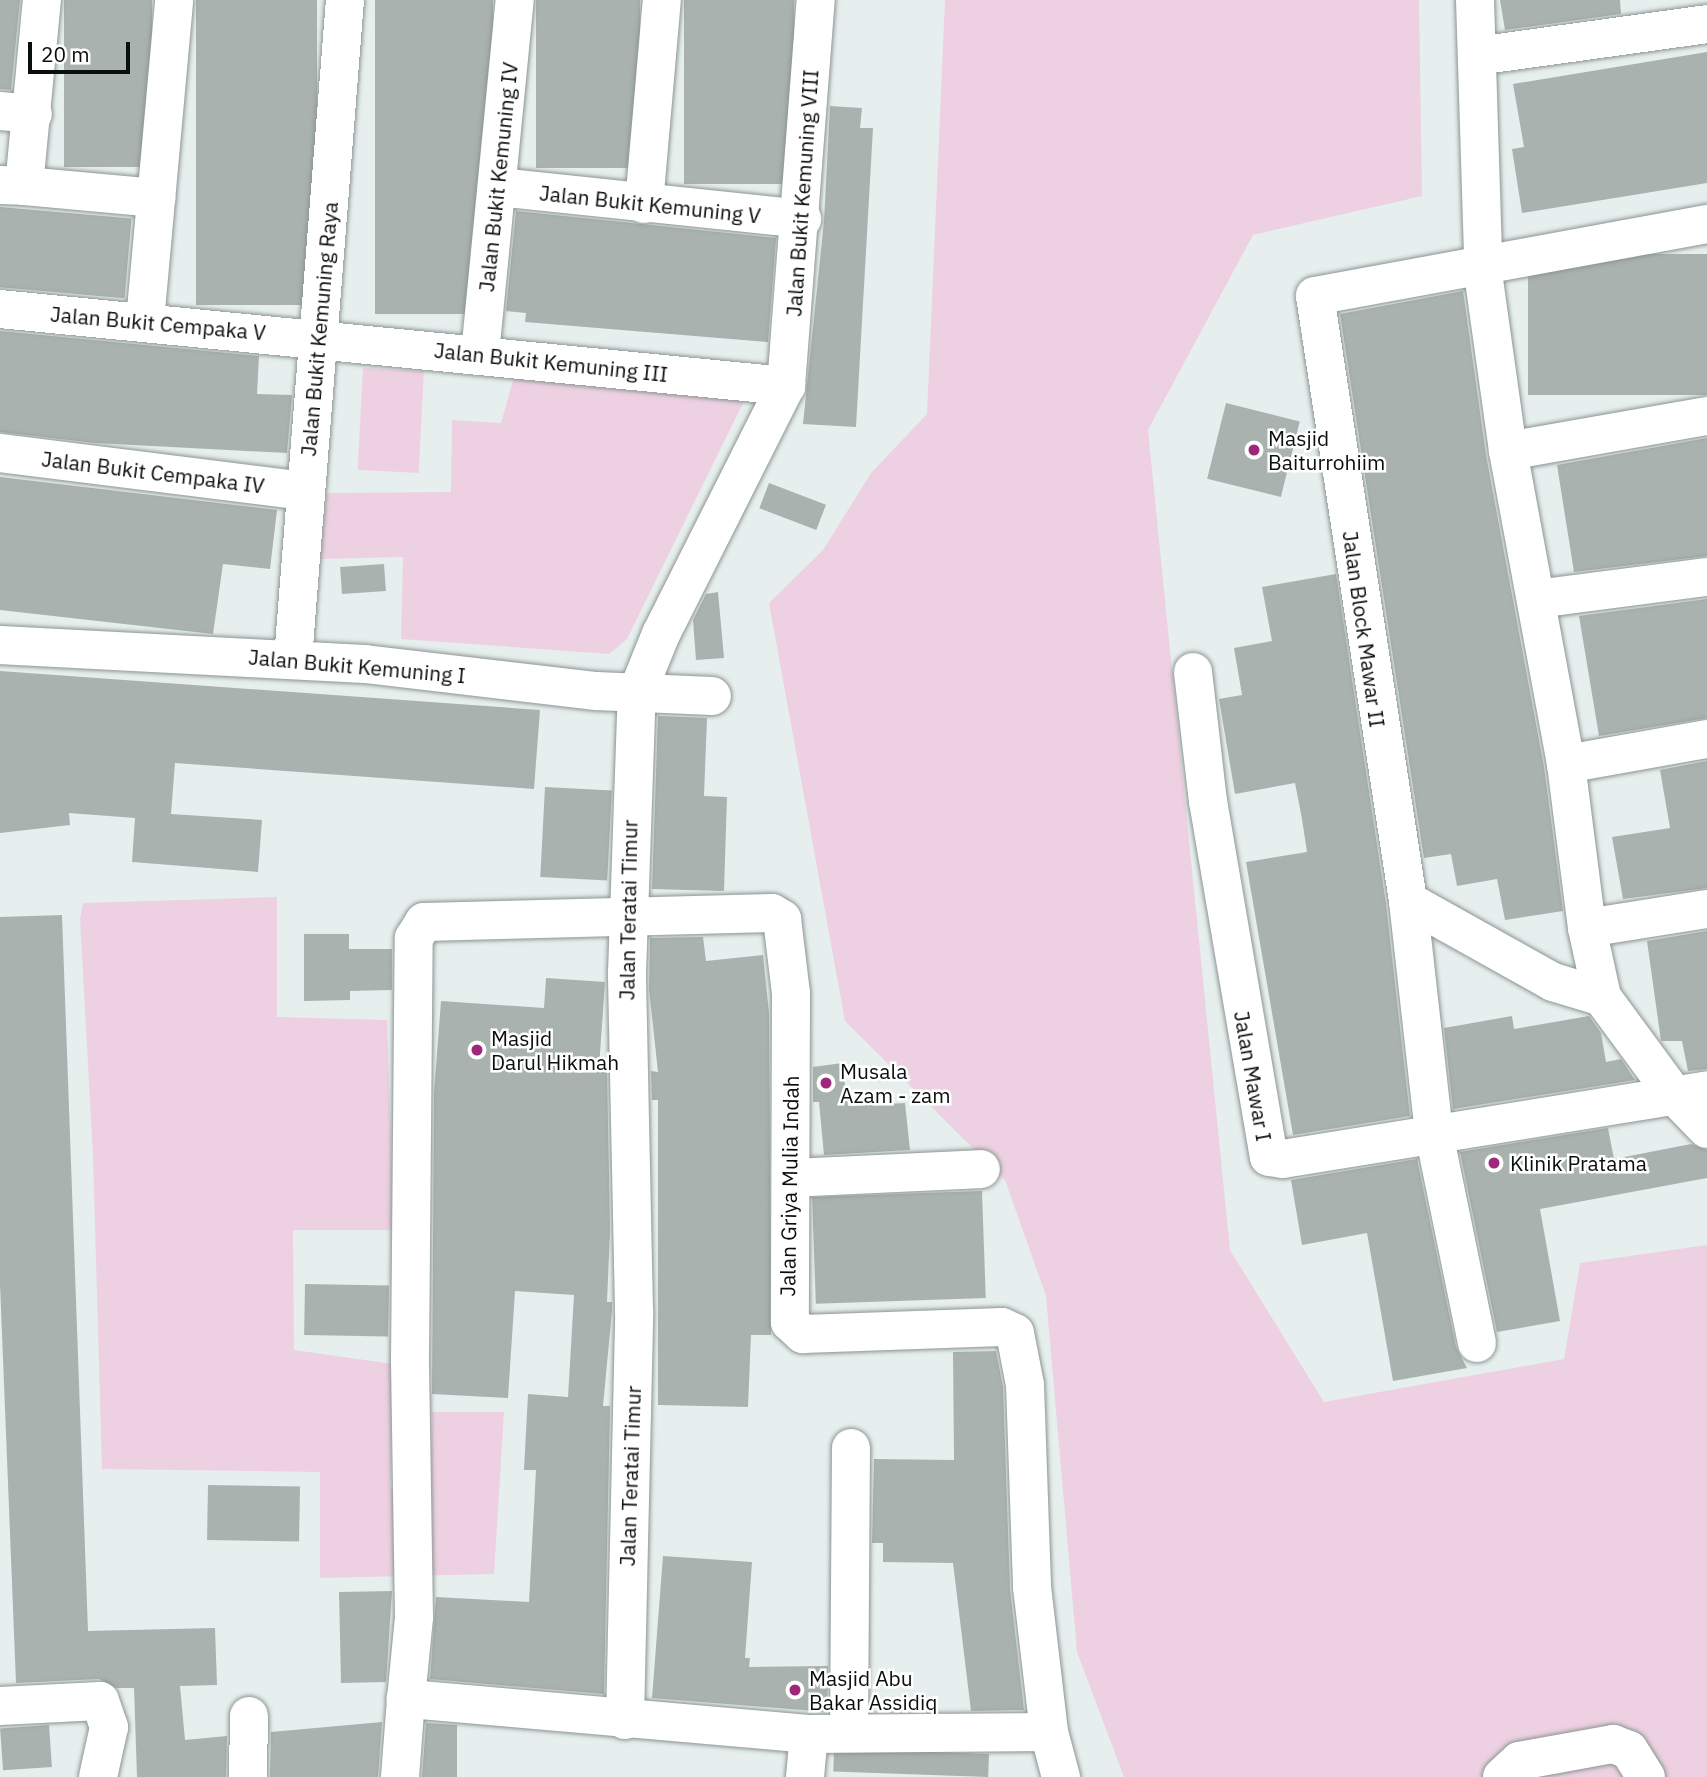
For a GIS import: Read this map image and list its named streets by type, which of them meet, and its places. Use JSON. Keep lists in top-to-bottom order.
{
  "streets": {
    "street": [
      "Jalan Bukit Kemuning IV",
      "Jalan Bukit Kemuning VIII",
      "Jalan Bukit Kemuning V",
      "Jalan Bukit Cempaka V",
      "Jalan Bukit Kemuning Raya",
      "Jalan Bukit Kemuning III",
      "Jalan Bukit Cempaka IV",
      "Jalan Block Mawar II",
      "Jalan Bukit Kemuning I",
      "Jalan Teratai Timur",
      "Jalan Mawar I",
      "Jalan Griya Mulia Indah"
    ]
  },
  "crossings": [
    ["Jalan Bukit Kemuning IV", "Jalan Bukit Kemuning V"],
    ["Jalan Bukit Kemuning IV", "Jalan Bukit Kemuning III"],
    ["Jalan Bukit Kemuning VIII", "Jalan Bukit Kemuning V"],
    ["Jalan Bukit Kemuning VIII", "Jalan Bukit Kemuning III"],
    ["Jalan Bukit Kemuning VIII", "Jalan Teratai Timur"],
    ["Jalan Bukit Cempaka V", "Jalan Bukit Kemuning Raya"],
    ["Jalan Bukit Cempaka V", "Jalan Bukit Kemuning III"],
    ["Jalan Bukit Kemuning Raya", "Jalan Bukit Kemuning III"],
    ["Jalan Bukit Kemuning Raya", "Jalan Bukit Cempaka IV"],
    ["Jalan Bukit Kemuning Raya", "Jalan Bukit Kemuning I"],
    ["Jalan Bukit Kemuning III", "Jalan Teratai Timur"],
    ["Jalan Block Mawar II", "Jalan Mawar I"],
    ["Jalan Bukit Kemuning I", "Jalan Teratai Timur"],
    ["Jalan Teratai Timur", "Jalan Griya Mulia Indah"]
  ],
  "places": [
    "Masjid Baiturrohiim",
    "Masjid Darul Hikmah",
    "Musala Azam - zam",
    "Klinik Pratama",
    "Masjid Abu Bakar Assidiq"
  ],
  "scale_bar": "20 m"
}
